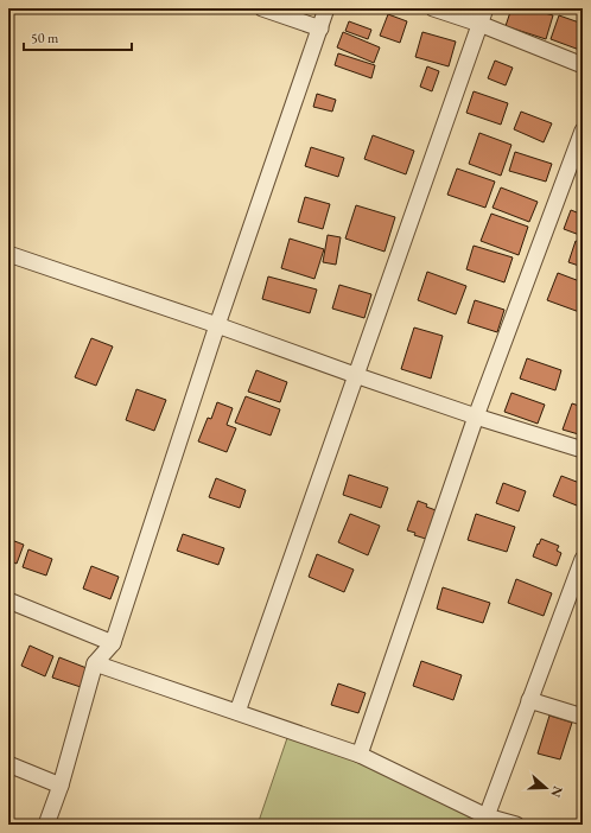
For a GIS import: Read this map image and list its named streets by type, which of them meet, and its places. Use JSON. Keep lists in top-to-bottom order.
{
  "scale_bar": "50 m",
  "north": "right"
}
